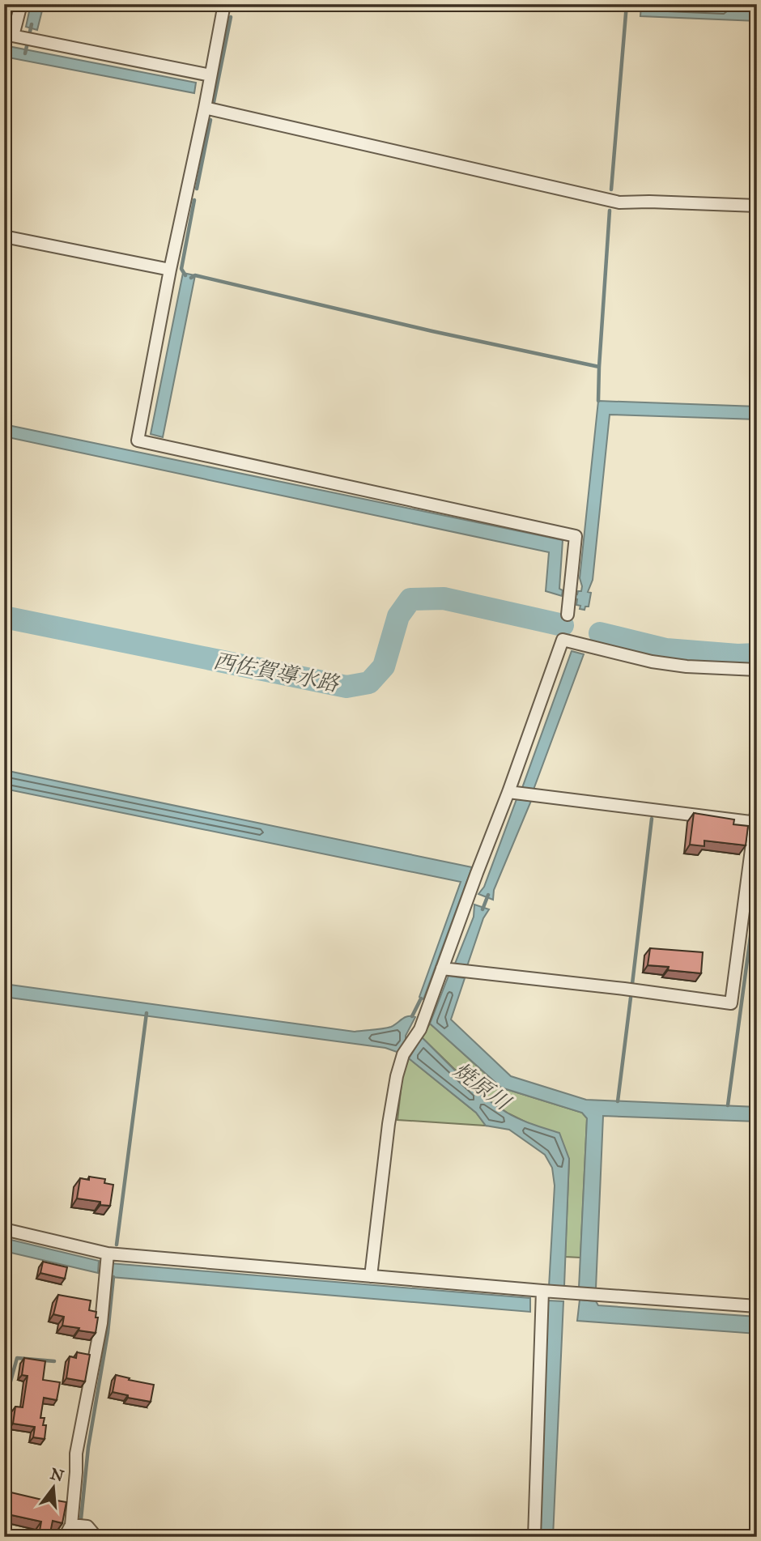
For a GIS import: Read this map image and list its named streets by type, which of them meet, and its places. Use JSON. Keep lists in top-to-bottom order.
{
  "water": ["西佐賀導水路", "焼原川"],
  "north": "top"
}
